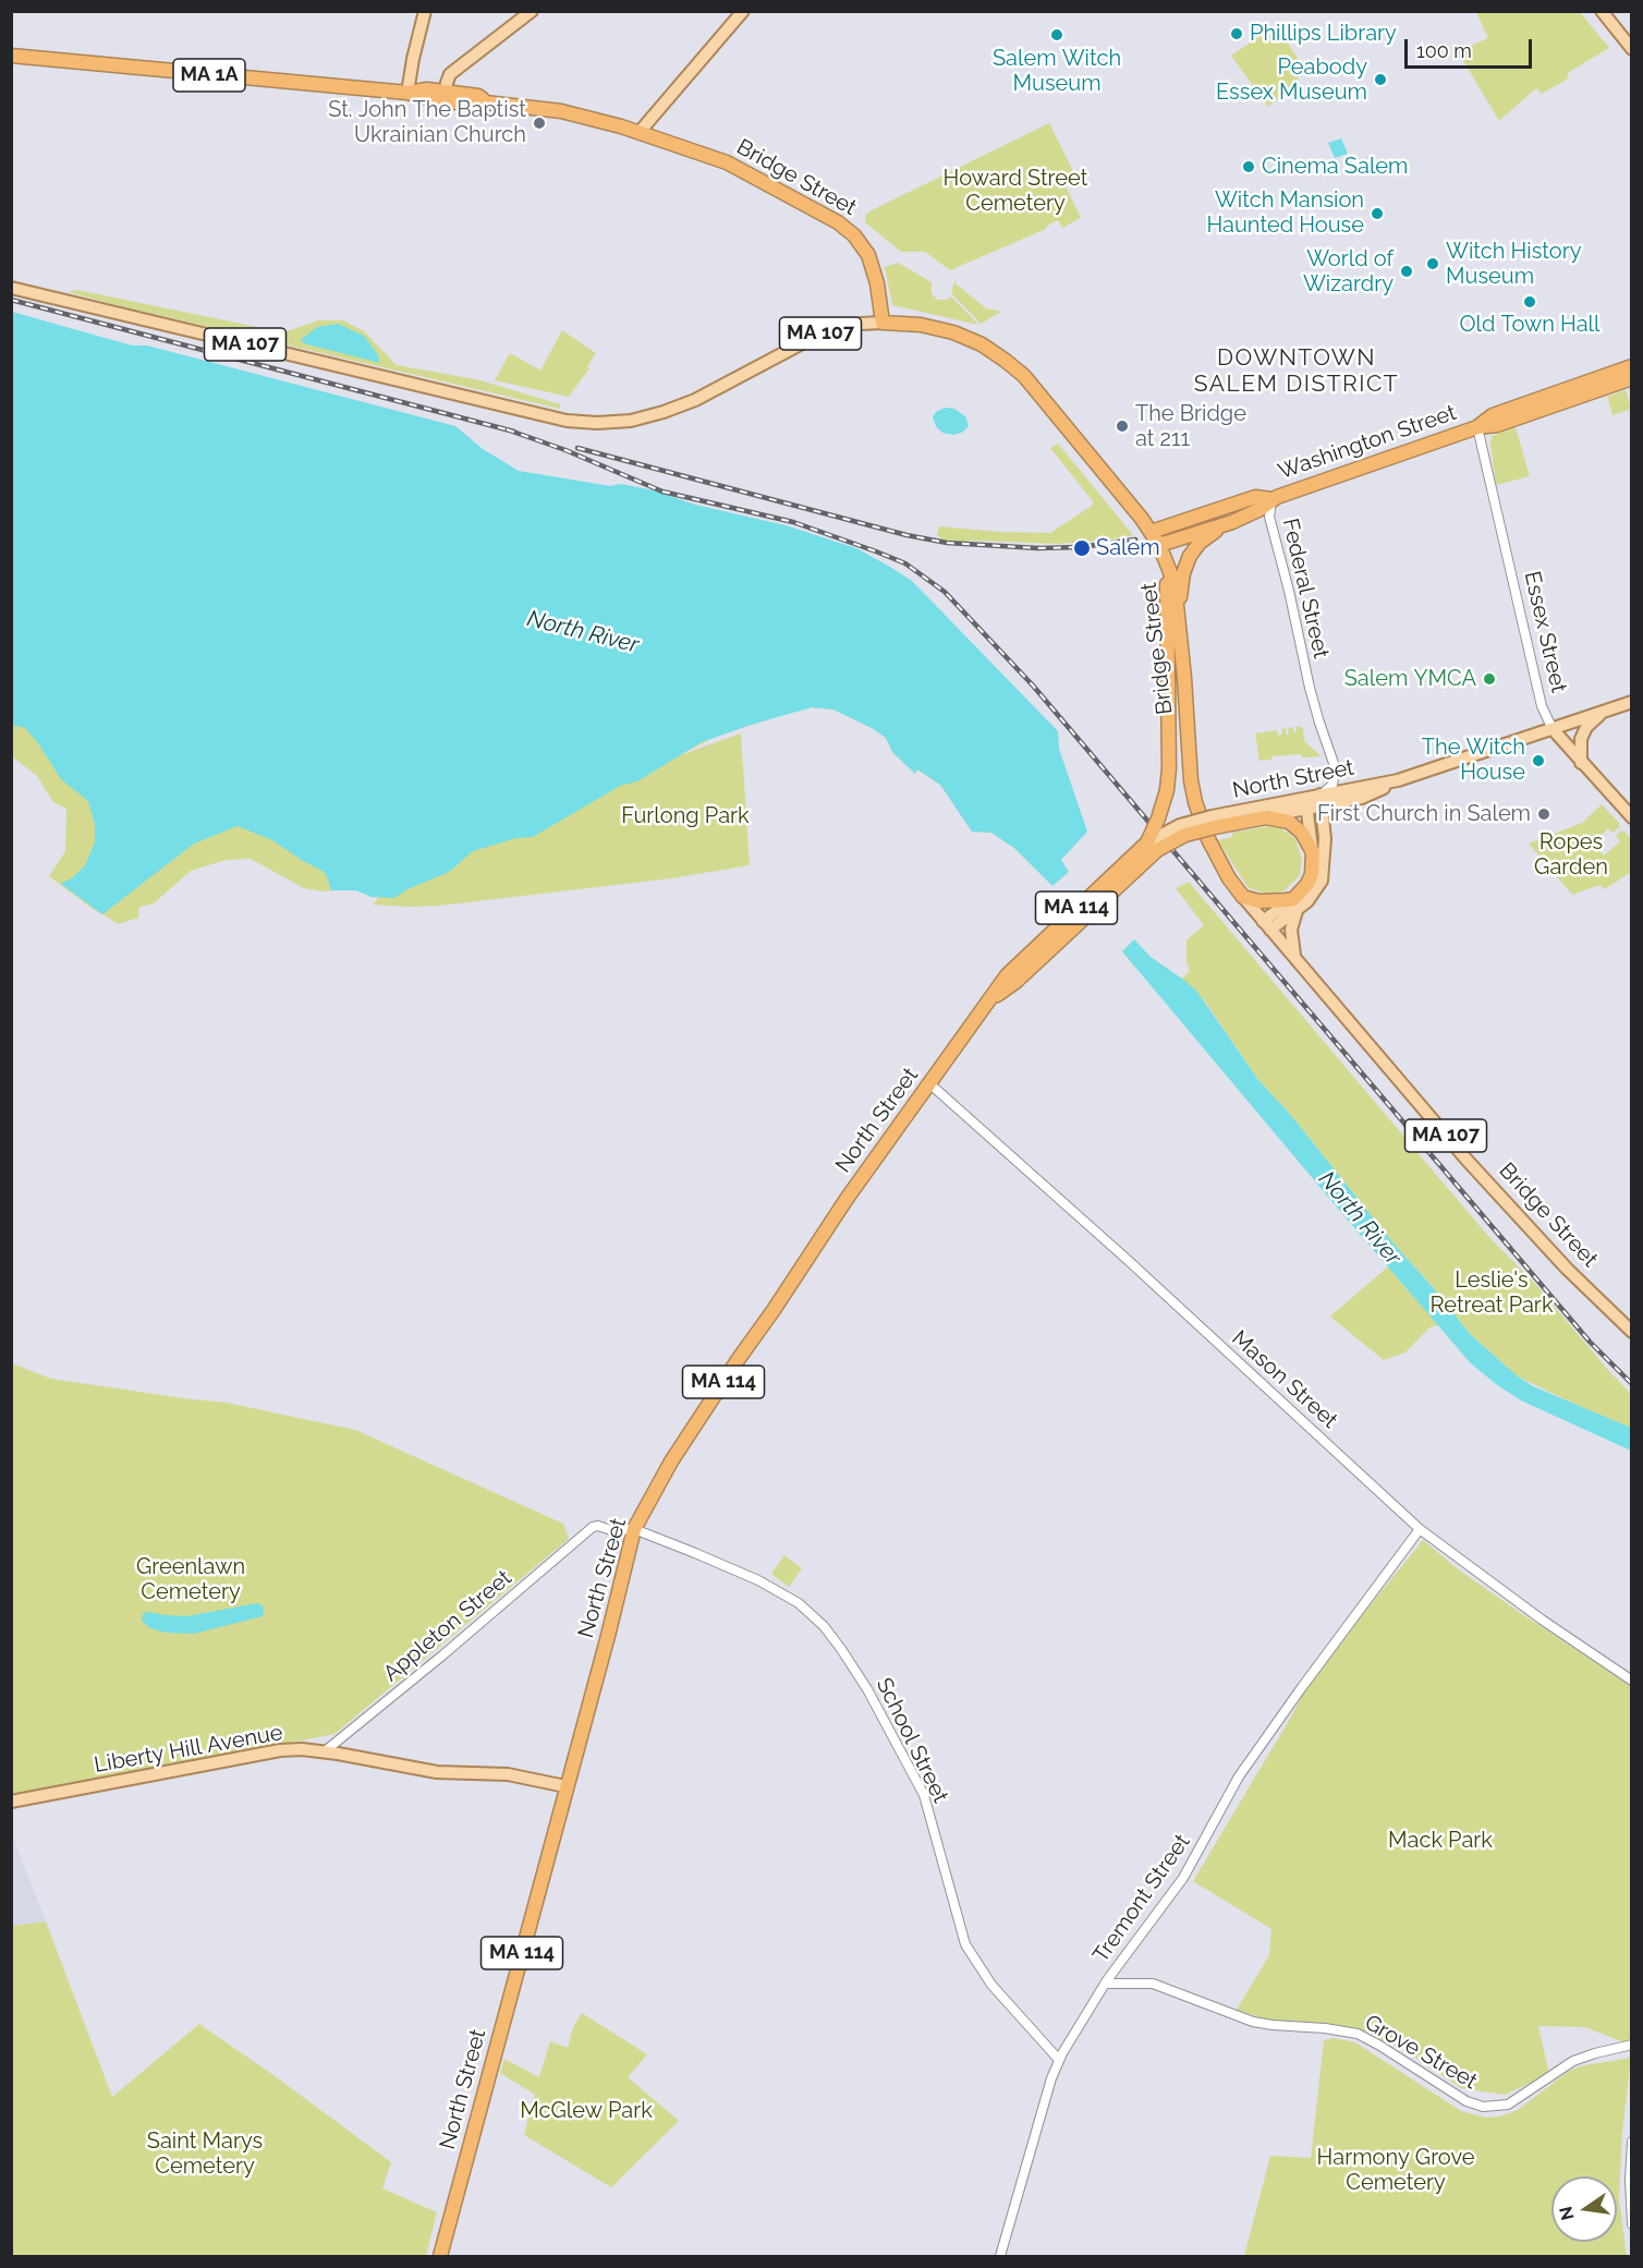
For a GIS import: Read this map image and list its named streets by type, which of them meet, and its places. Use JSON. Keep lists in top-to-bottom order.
{
  "streets": {
    "highway": [
      "MA 1A",
      "Bridge Street",
      "MA 107",
      "Washington Street",
      "North Street",
      "MA 114"
    ],
    "main road": ["Essex Street", "Liberty Hill Avenue"],
    "street": [
      "Federal Street",
      "Mason Street",
      "Appleton Street",
      "School Street",
      "Tremont Street",
      "Grove Street"
    ]
  },
  "crossings": [
    ["Bridge Street", "MA 107"],
    ["Bridge Street", "Washington Street"],
    ["Washington Street", "Federal Street"],
    ["Washington Street", "Essex Street"],
    ["Federal Street", "North Street"],
    ["Essex Street", "North Street"],
    ["Essex Street", "MA 114"],
    ["North Street", "MA 114"],
    ["North Street", "Mason Street"],
    ["North Street", "Appleton Street"],
    ["North Street", "School Street"],
    ["North Street", "Liberty Hill Avenue"],
    ["Mason Street", "Tremont Street"],
    ["Appleton Street", "School Street"],
    ["Appleton Street", "Liberty Hill Avenue"],
    ["School Street", "Tremont Street"],
    ["Tremont Street", "Grove Street"]
  ],
  "districts": ["DOWNTOWN SALEM DISTRICT"],
  "water": ["North River"],
  "parks": [
    "Howard Street Cemetery",
    "Furlong Park",
    "Ropes Garden",
    "Leslie's Retreat Park",
    "Greenlawn Cemetery",
    "Mack Park",
    "McGlew Park",
    "Saint Marys Cemetery",
    "Harmony Grove Cemetery"
  ],
  "places": [
    "Phillips Library",
    "Salem Witch Museum",
    "Peabody Essex Museum",
    "St. John The Baptist Ukrainian Church",
    "Cinema Salem",
    "Witch Mansion Haunted House",
    "Witch History Museum",
    "World of Wizardry",
    "Old Town Hall",
    "The Bridge at 211",
    "Salem",
    "Salem YMCA",
    "The Witch House",
    "First Church in Salem"
  ],
  "scale_bar": "100 m",
  "north": "left"
}
